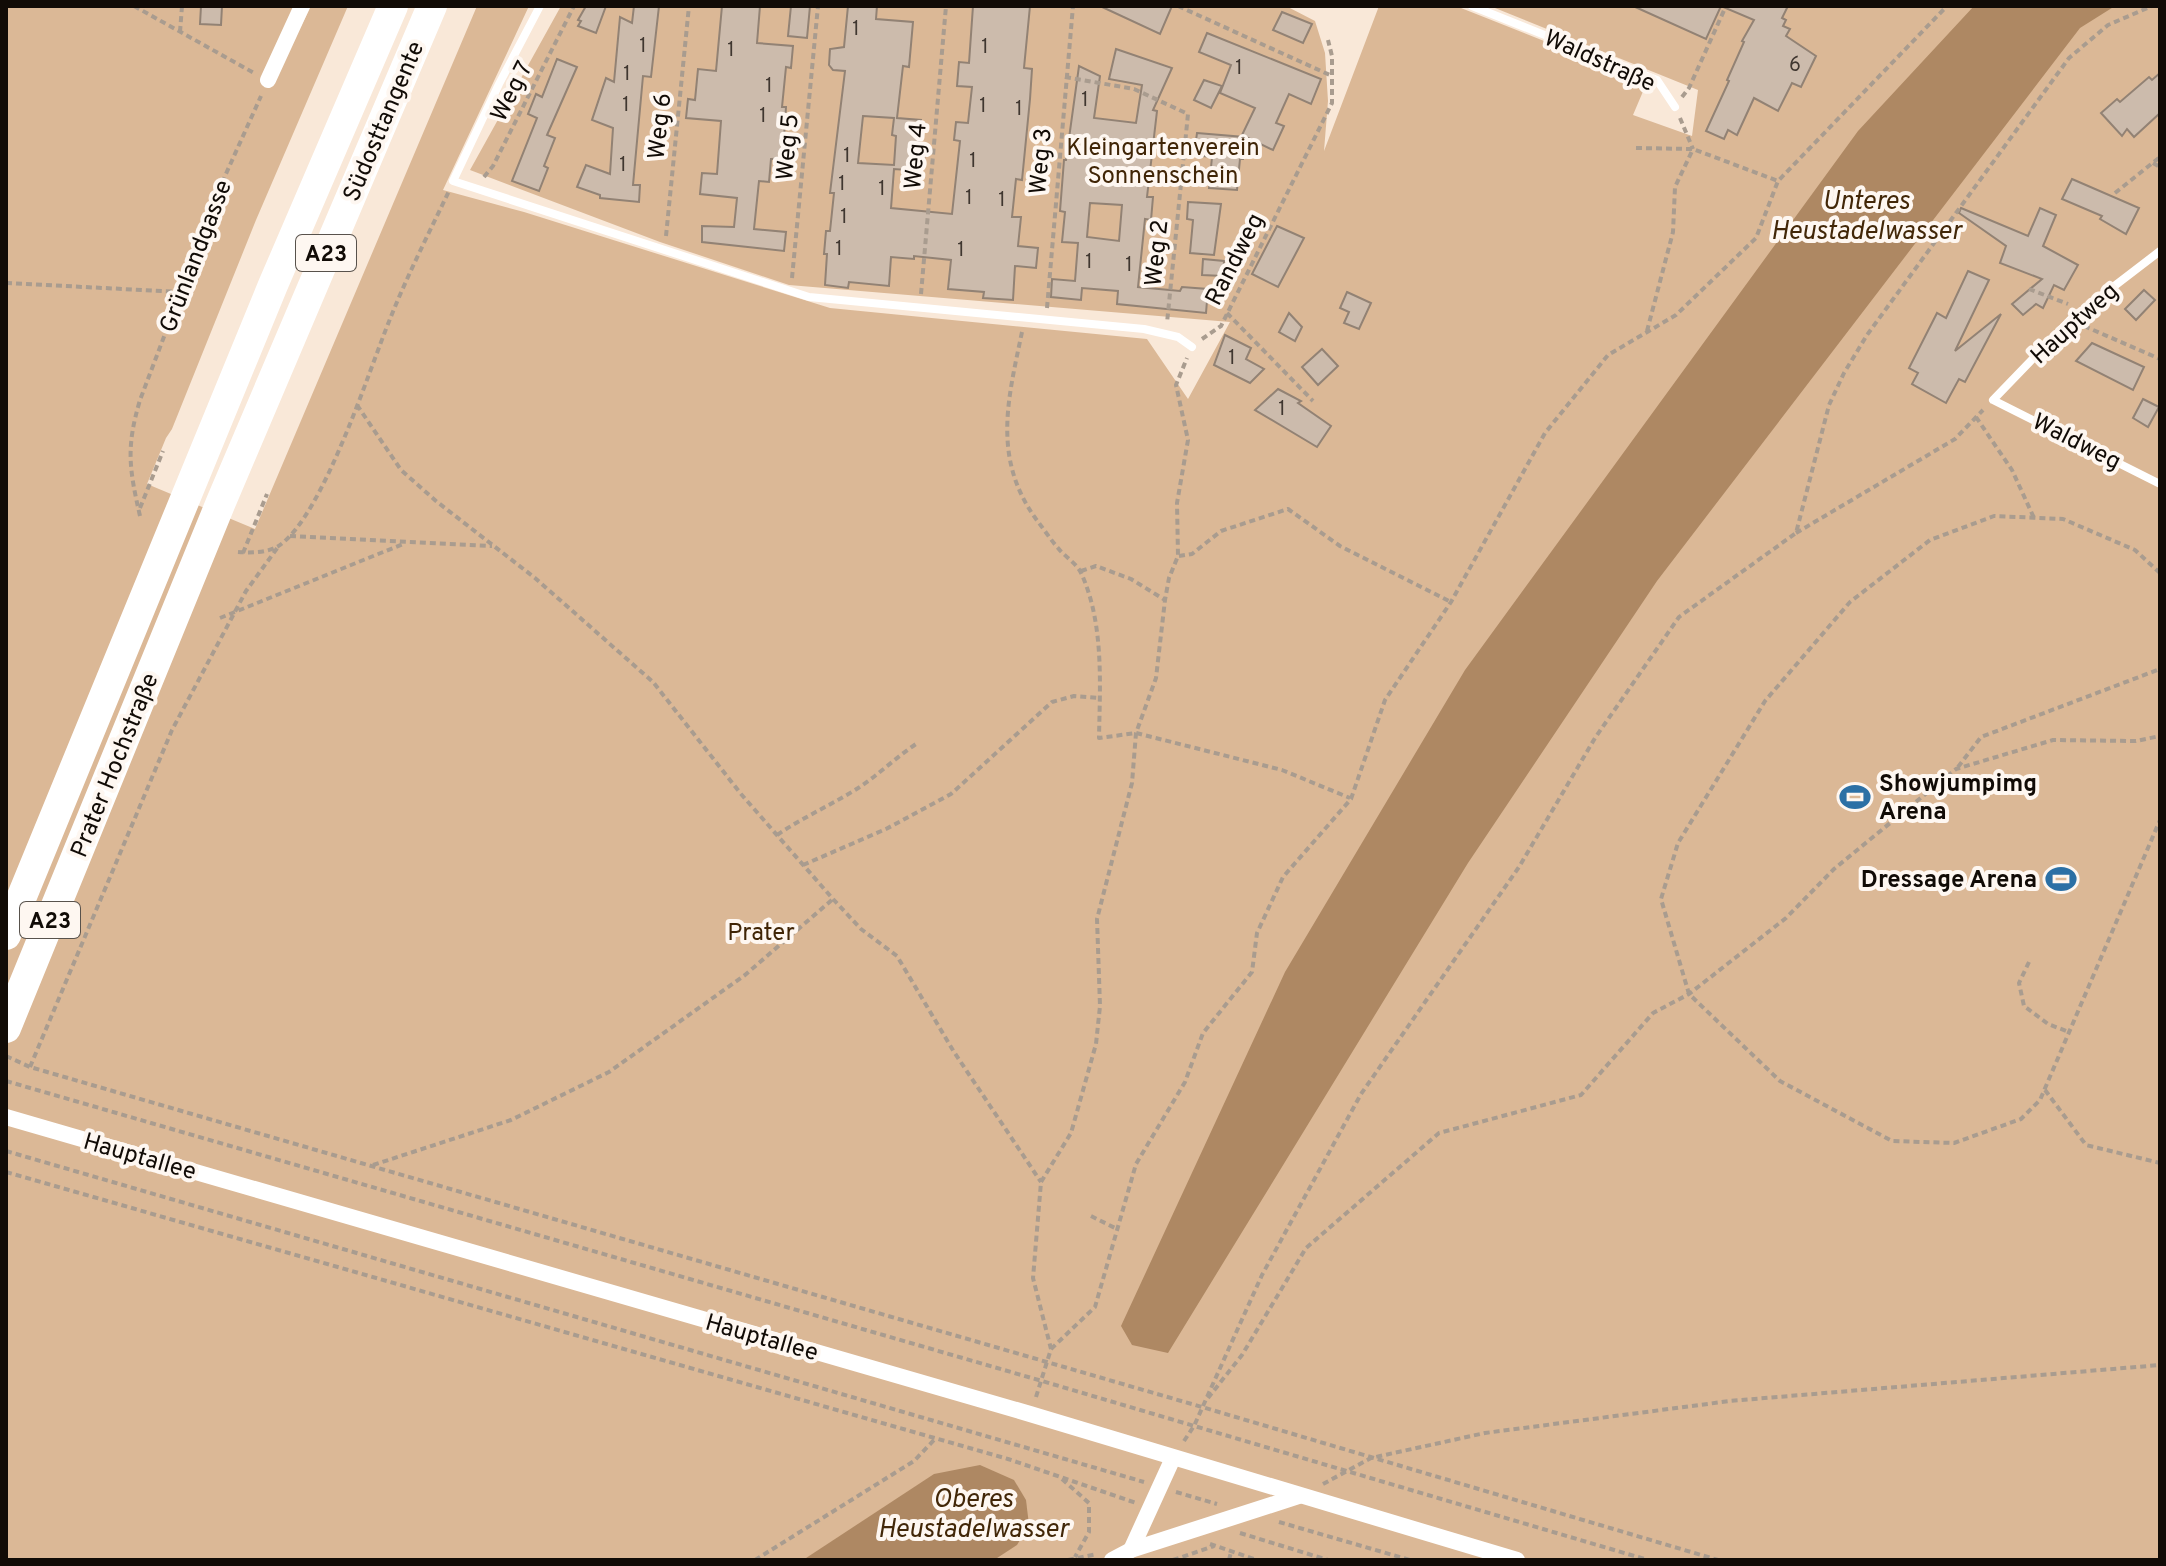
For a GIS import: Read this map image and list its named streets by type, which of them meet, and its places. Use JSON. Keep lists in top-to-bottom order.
{
  "streets": {
    "highway": ["Südosttangente", "A23", "Prater Hochstraße"],
    "street": ["Hauptallee"],
    "lane": ["Waldstraße", "Hauptweg", "Waldweg"],
    "path": [
      "Weg 7",
      "Weg 6",
      "Weg 5",
      "Weg 4",
      "Weg 3",
      "Weg 2",
      "Grünlandgasse",
      "Randweg"
    ]
  },
  "crossings": [
    ["Südosttangente", "Prater Hochstraße"],
    ["Weg 3", "Weg 2"],
    ["Hauptweg", "Waldweg"]
  ],
  "water": ["Unteres Heustadelwasser", "Oberes Heustadelwasser"],
  "parks": ["Kleingartenverein Sonnenschein", "Prater"],
  "places": {
    "sports": ["Showjumpimg Arena", "Dressage Arena"]
  },
  "house_numbers": [
    "1",
    "1",
    "1",
    "1",
    "6",
    "1",
    "1",
    "1",
    "1",
    "1",
    "1",
    "1",
    "1",
    "1",
    "1",
    "1",
    "1",
    "1",
    "1",
    "1",
    "1",
    "1",
    "1",
    "1",
    "1",
    "1",
    "1"
  ]
}
